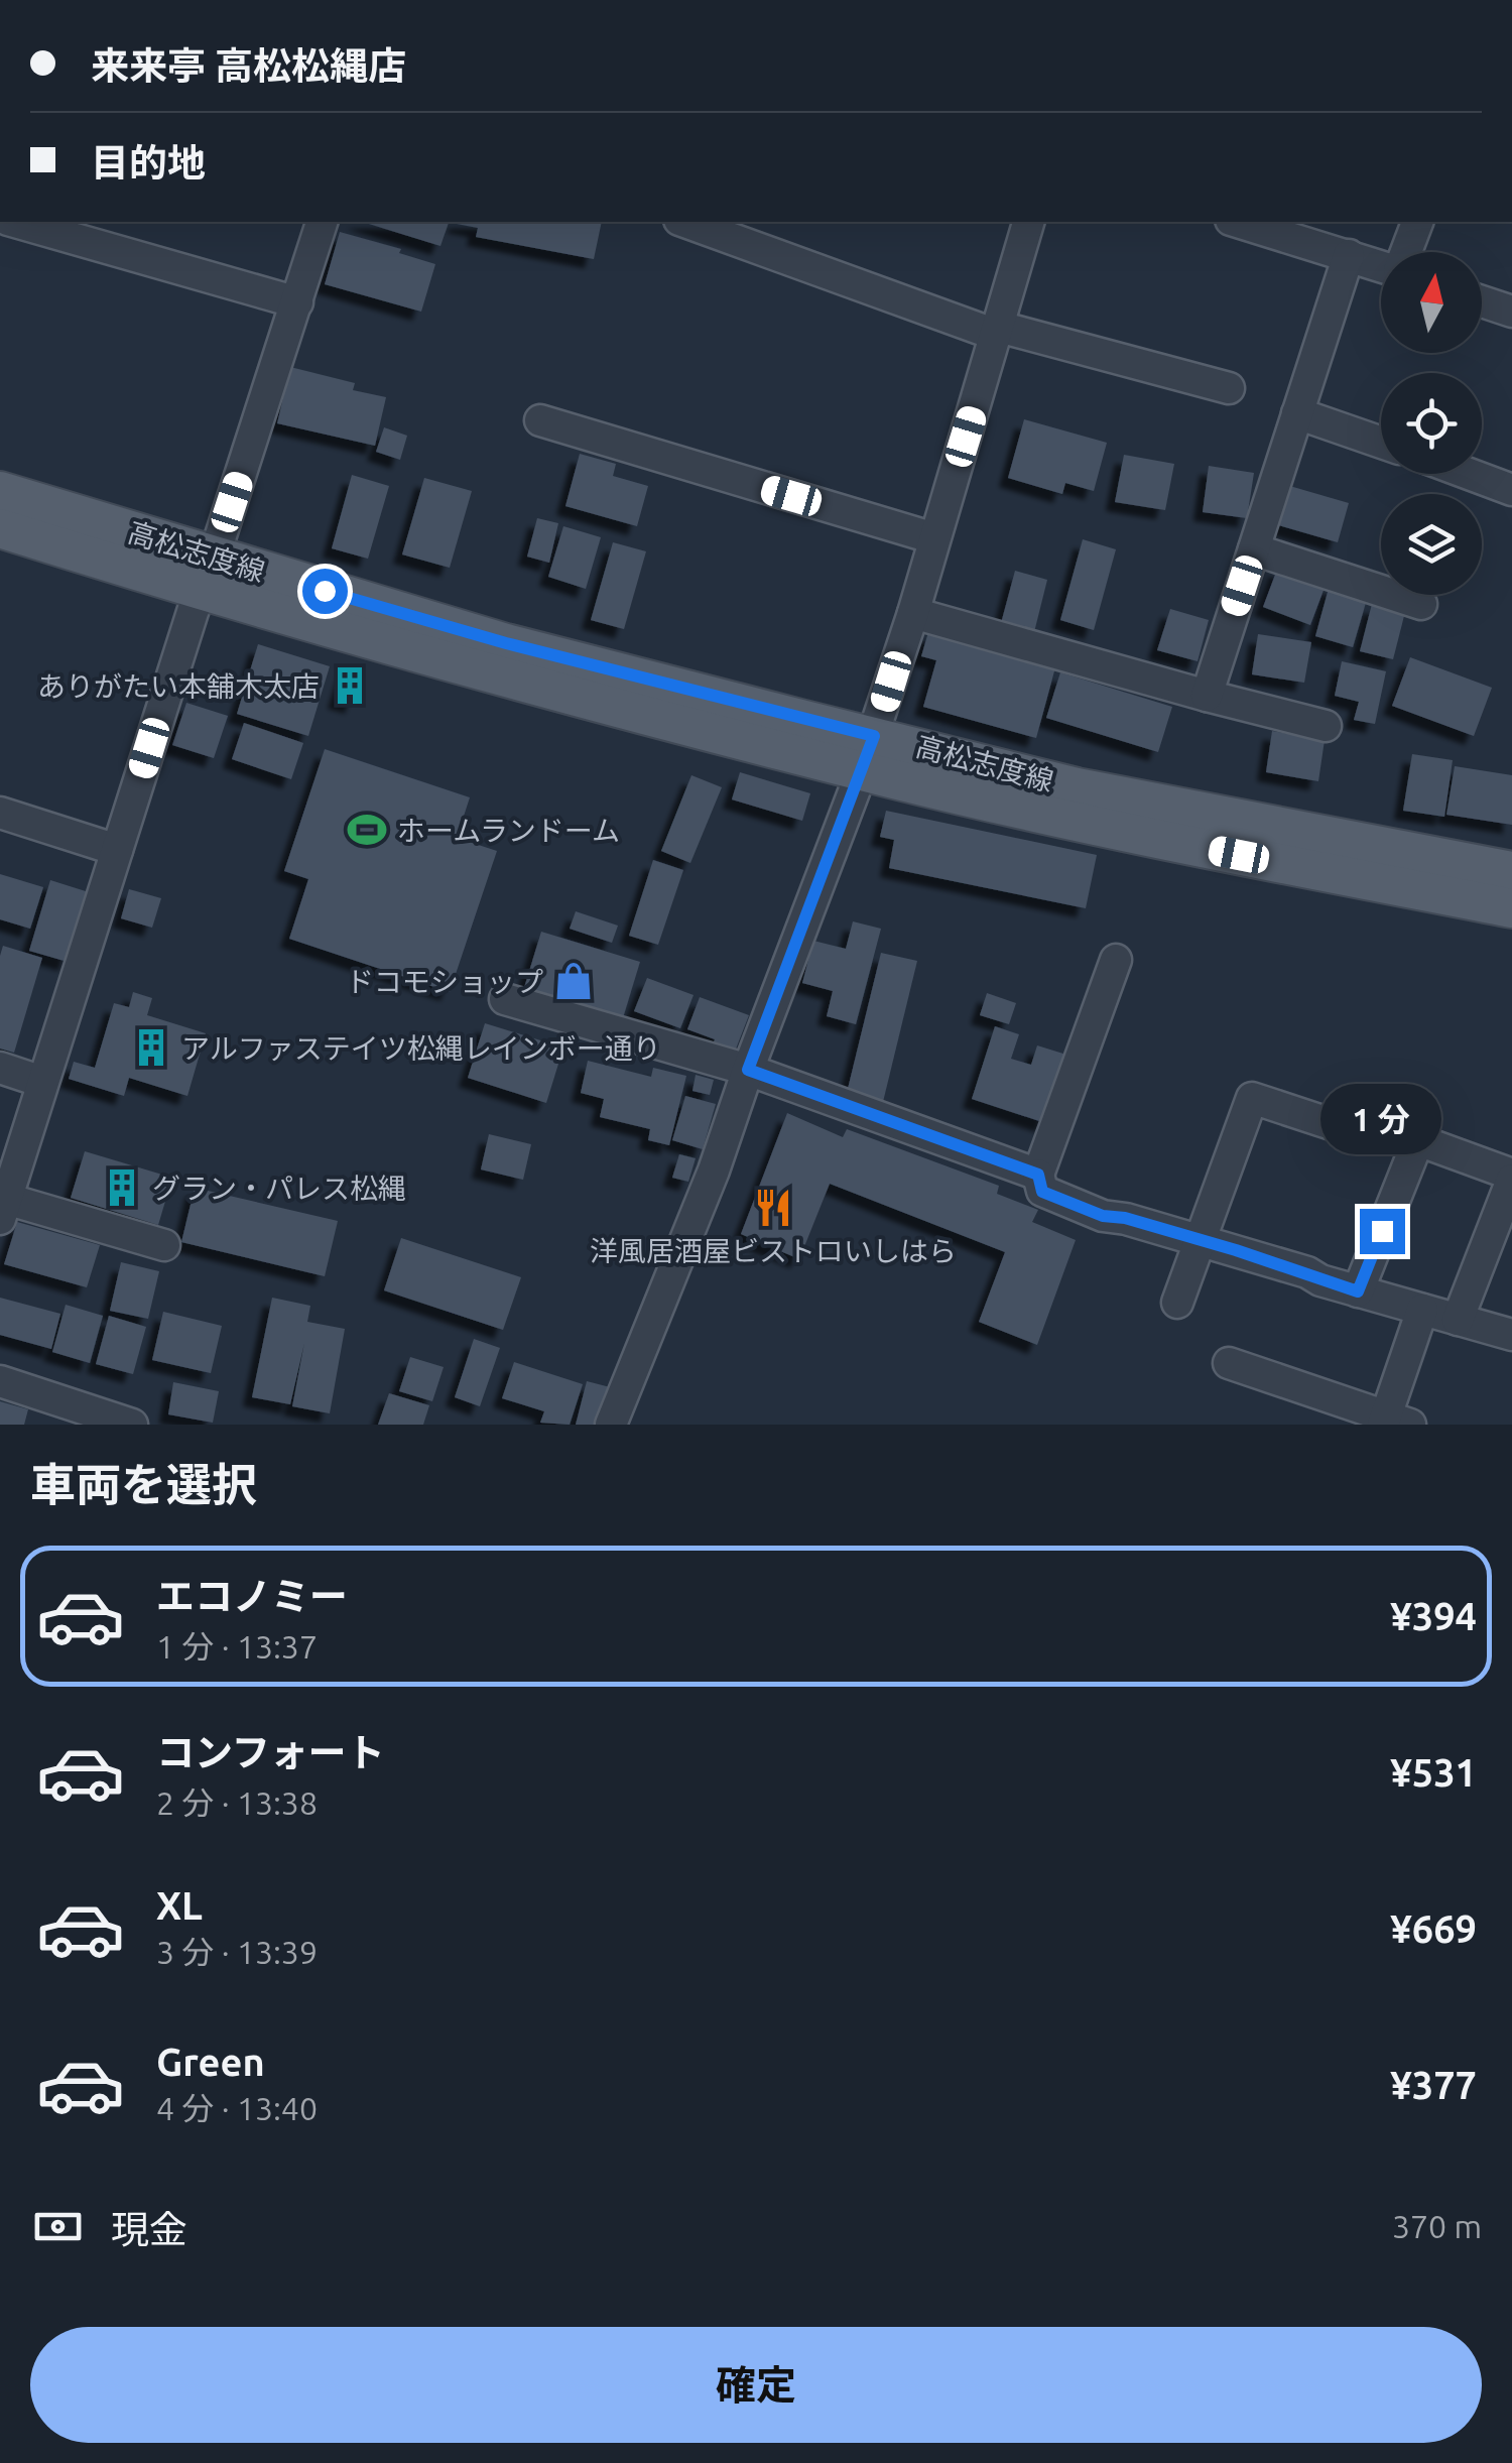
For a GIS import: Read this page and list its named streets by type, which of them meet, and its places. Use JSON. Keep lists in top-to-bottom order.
{
  "streets": {
    "main road": ["高松志度線"]
  },
  "places": {
    "building": ["ありがたい本舗木太店", "アルファステイツ松縄レインボー通り", "グラン・パレス松縄"],
    "sports": ["ホームランドーム"],
    "shop": ["ドコモショップ"],
    "restaurant": ["洋風居酒屋ビストロいしはら"]
  },
  "north": "top",
  "page": {
    "banner": ["来来亭 高松松縄店", "目的地"],
    "bubble": "1 分",
    "heading": "車両を選択",
    "list": [
      {
        "name": "エコノミー",
        "note": "1 分 · 13:37",
        "value": "¥394"
      },
      {
        "name": "コンフォート",
        "note": "2 分 · 13:38",
        "value": "¥531"
      },
      {
        "name": "XL",
        "note": "3 分 · 13:39",
        "value": "¥669"
      },
      {
        "name": "Green",
        "note": "4 分 · 13:40",
        "value": "¥377"
      }
    ],
    "pay": ["現金", "370 m"],
    "buttons": "確定"
  }
}
